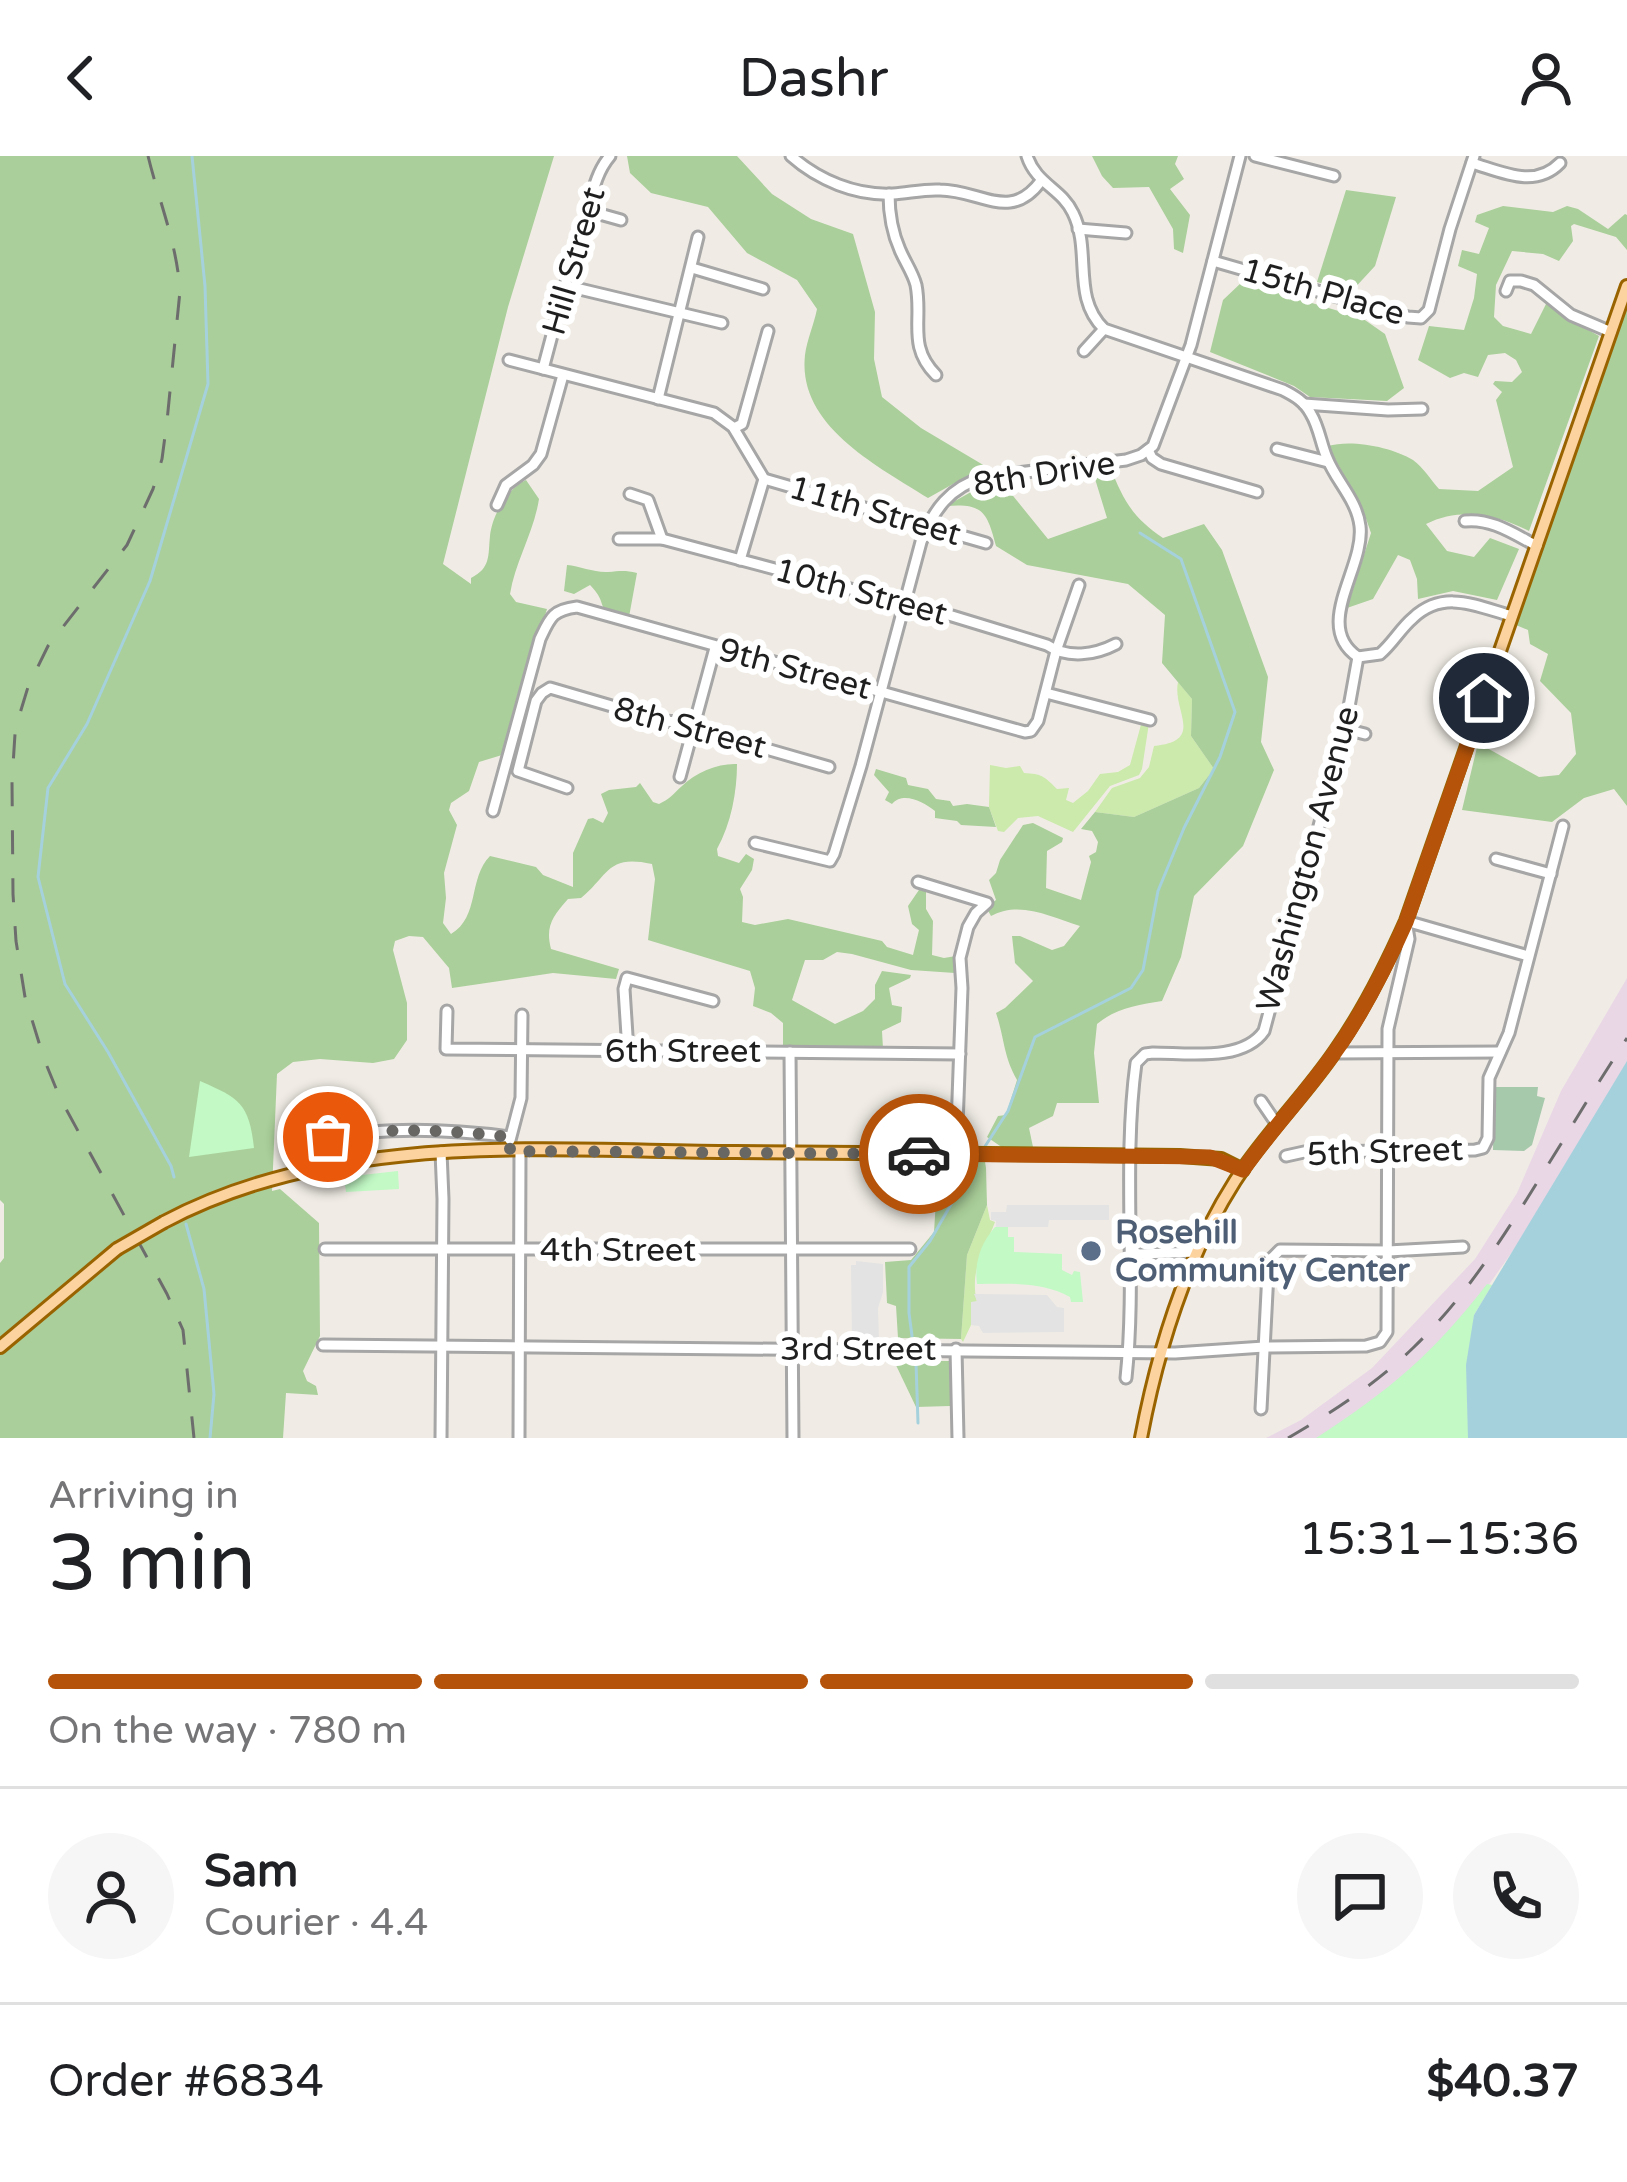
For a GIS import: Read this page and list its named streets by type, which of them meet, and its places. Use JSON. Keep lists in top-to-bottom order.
{
  "streets": {
    "street": [
      "Hill Street",
      "15th Place",
      "8th Drive",
      "11th Street",
      "10th Street",
      "9th Street",
      "8th Street",
      "Washington Avenue",
      "6th Street",
      "5th Street",
      "4th Street",
      "3rd Street"
    ]
  },
  "crossings": [
    ["15th Place", "8th Drive"],
    ["8th Drive", "11th Street"]
  ],
  "places": ["Rosehill Community Center"],
  "page": {
    "header": "Dashr",
    "heading": ["3 min", "Arriving in", "15:31–15:36"],
    "panel": [
      "Sam",
      "Courier · 4.4",
      "Order #6834",
      "$40.37"
    ],
    "bar": "On the way · 780 m"
  }
}
